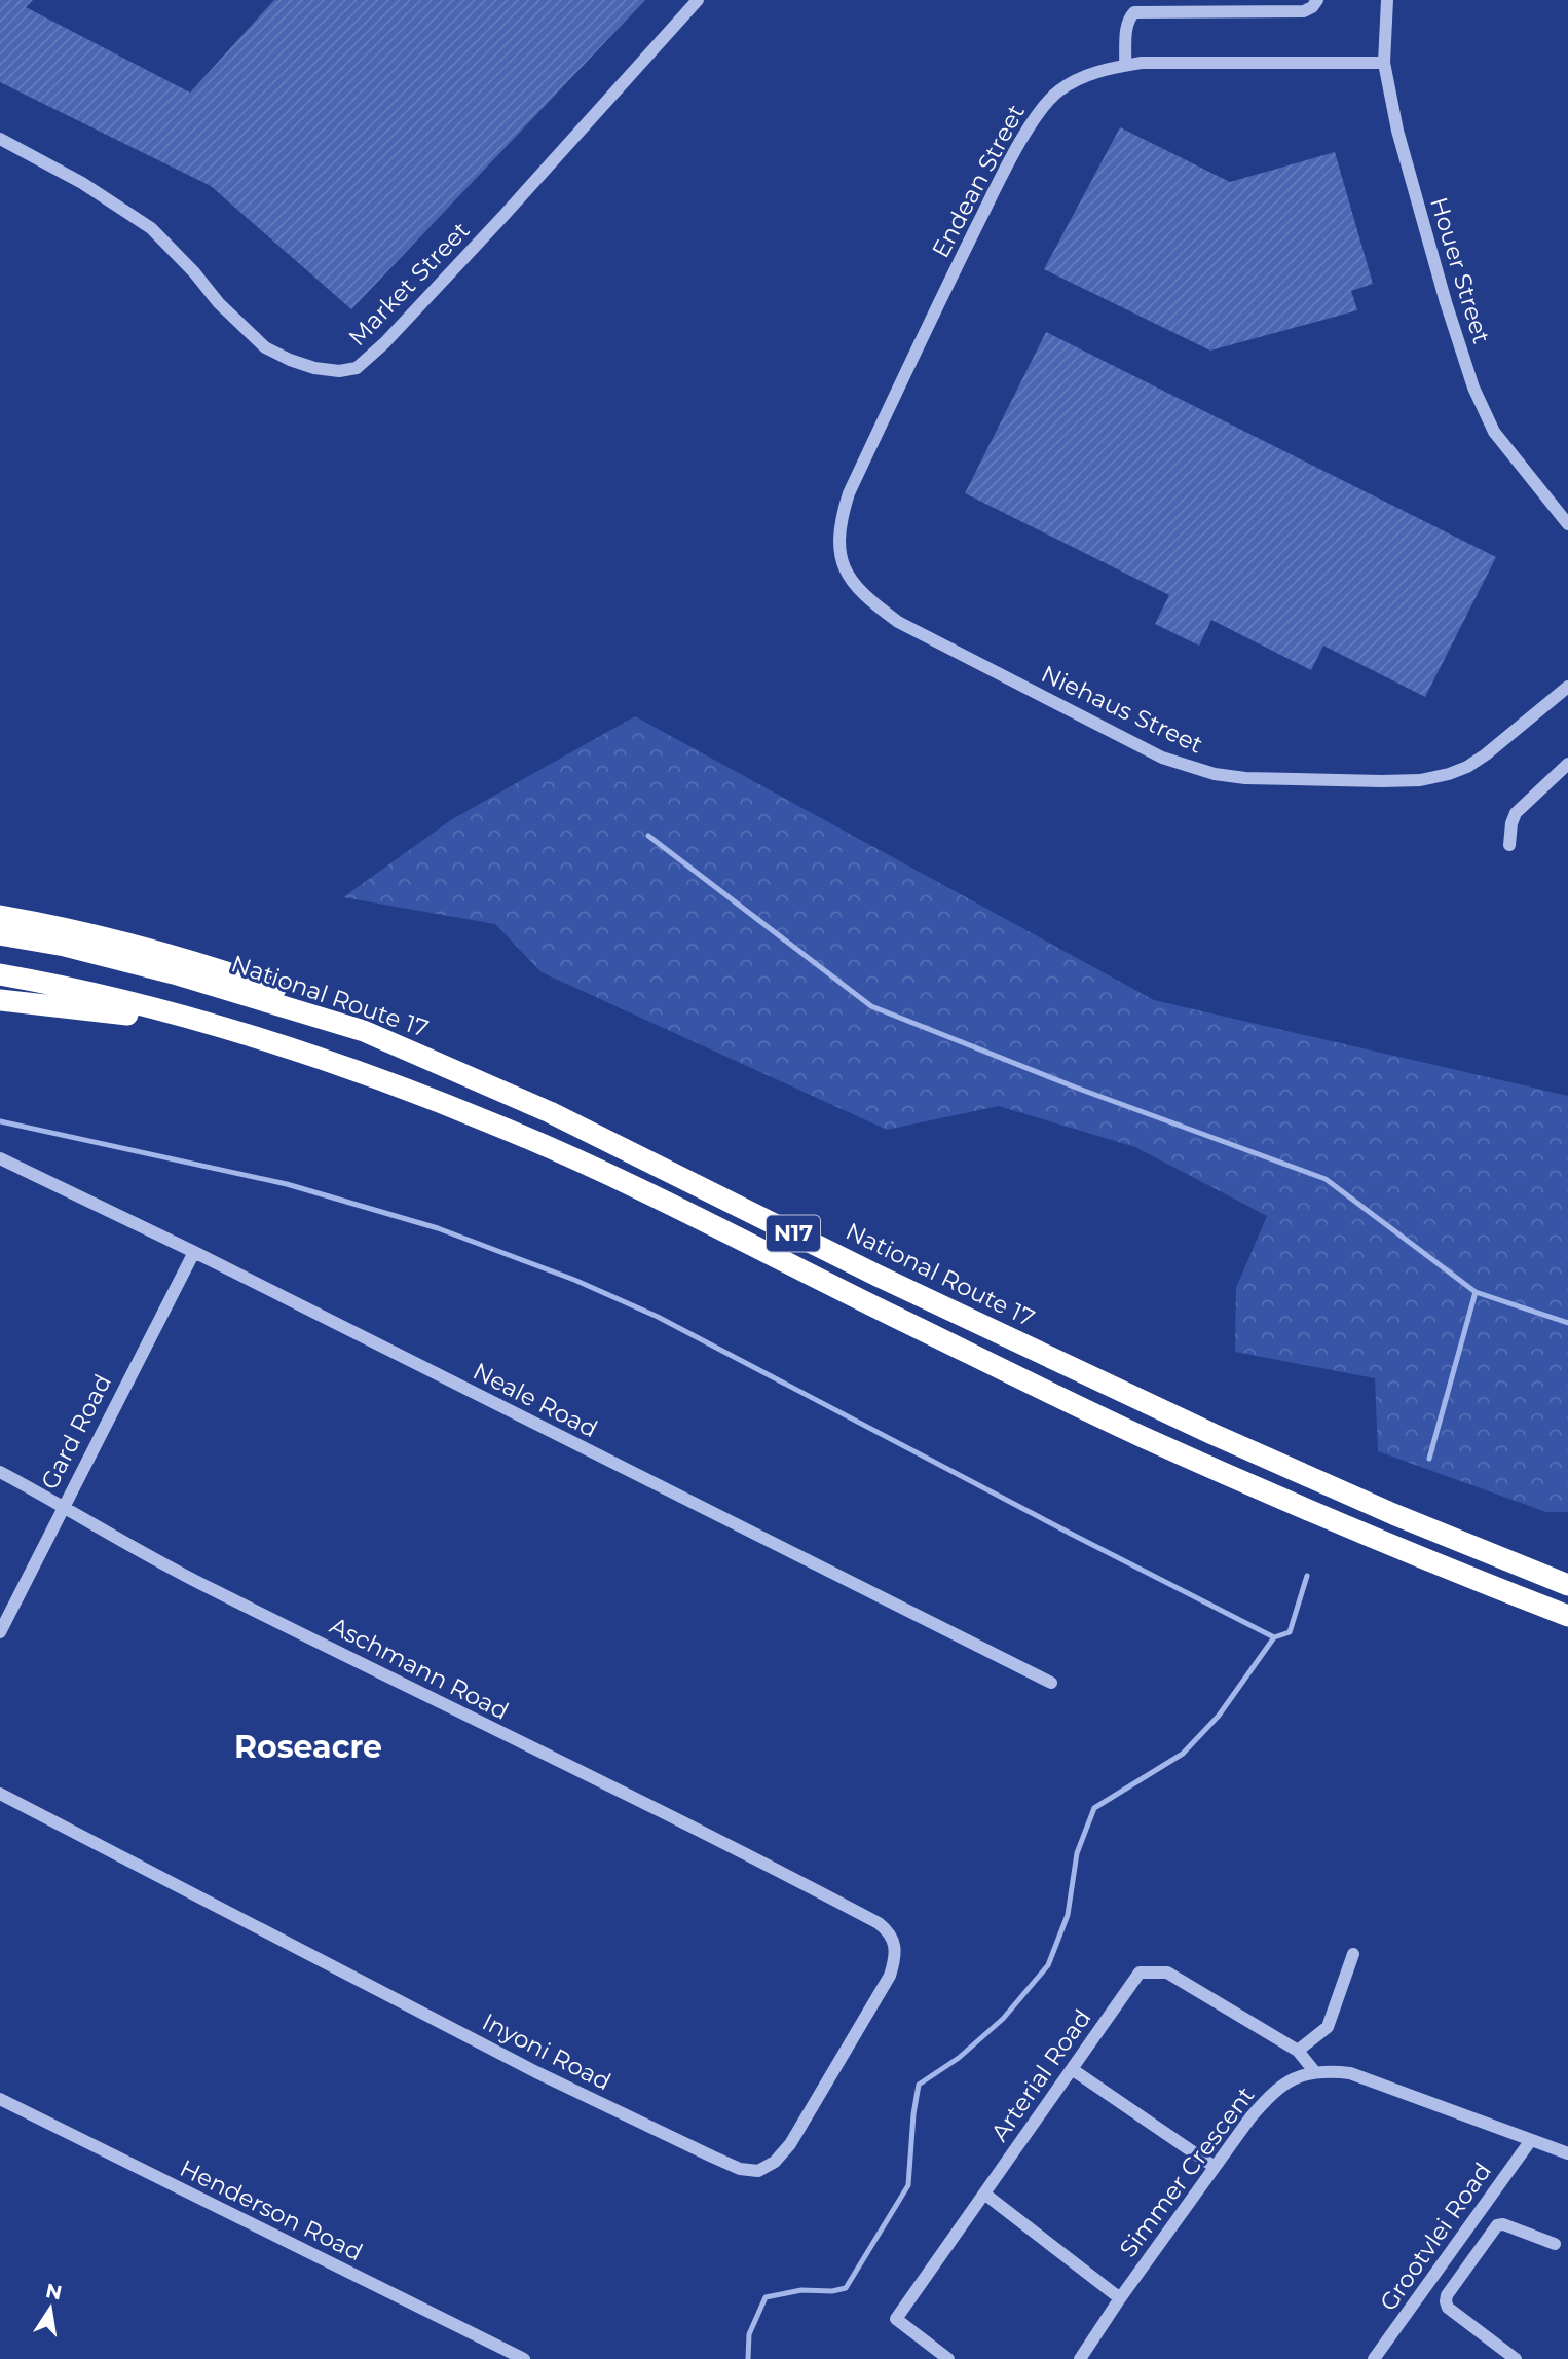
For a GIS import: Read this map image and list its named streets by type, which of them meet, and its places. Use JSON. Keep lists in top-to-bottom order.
{
  "streets": {
    "highway": ["National Route 17", "N17"],
    "street": [
      "Endean Street",
      "Houer Street",
      "Market Street",
      "Niehaus Street",
      "Neale Road",
      "Gard Road",
      "Aschmann Road",
      "Inyoni Road",
      "Arterial Road",
      "Simmer Crescent",
      "Henderson Road",
      "Grootvlei Road"
    ]
  },
  "crossings": [
    ["Endean Street", "Houer Street"],
    ["Endean Street", "Niehaus Street"],
    ["Neale Road", "Gard Road"],
    ["Gard Road", "Aschmann Road"],
    ["Aschmann Road", "Inyoni Road"],
    ["Arterial Road", "Simmer Crescent"]
  ],
  "districts": ["Roseacre"],
  "north": "top"
}
